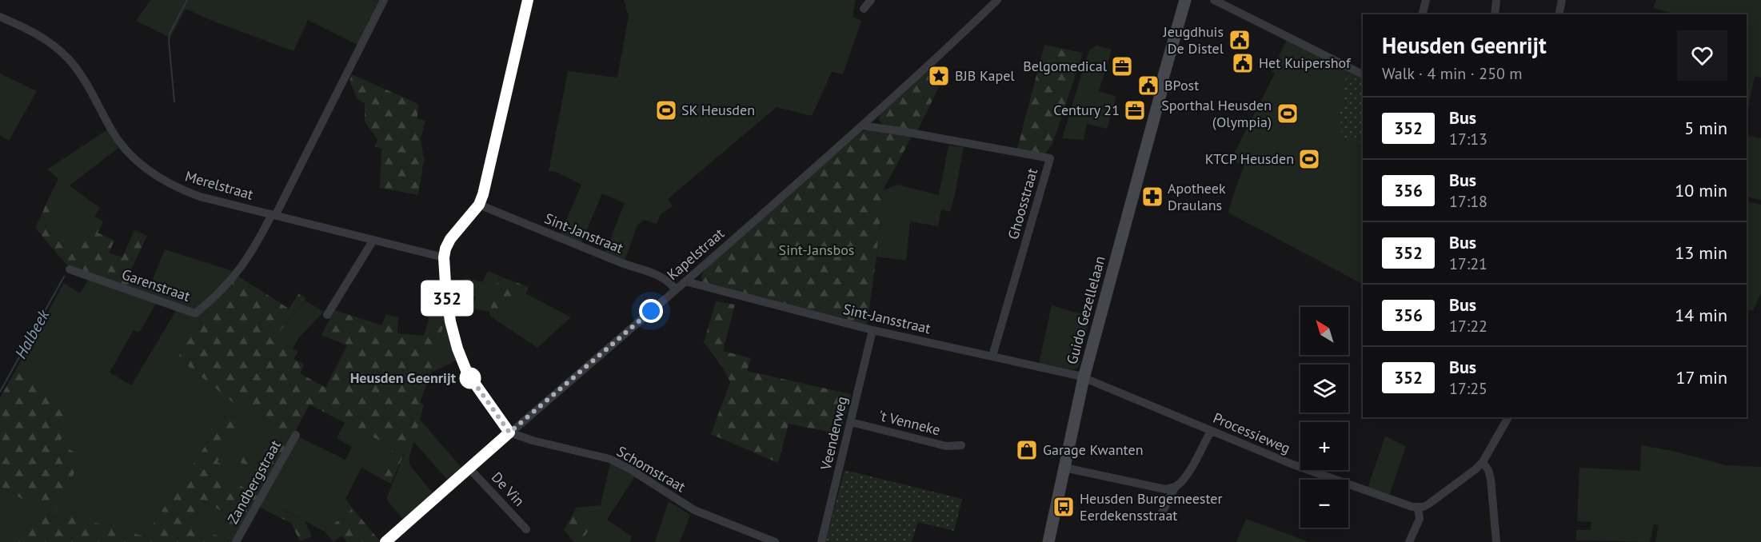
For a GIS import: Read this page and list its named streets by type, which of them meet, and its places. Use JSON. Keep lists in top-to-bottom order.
{
  "streets": {
    "main road": ["Guido Gezellelaan"],
    "street": [
      "Merelstraat",
      "Ghoosstraat",
      "Sint-Janstraat",
      "Kapelstraat",
      "Garenstraat",
      "Sint-Jansstraat",
      "'t Venneke",
      "Veenderweg",
      "Processieweg",
      "Schomstraat",
      "Zandbergstraat",
      "De Vin"
    ]
  },
  "crossings": [
    ["Merelstraat", "Garenstraat"],
    ["Ghoosstraat", "Kapelstraat"],
    ["Ghoosstraat", "Sint-Jansstraat"],
    ["Sint-Janstraat", "Kapelstraat"],
    ["Kapelstraat", "Sint-Jansstraat"],
    ["Kapelstraat", "Schomstraat"],
    ["Kapelstraat", "De Vin"],
    ["Guido Gezellelaan", "Sint-Jansstraat"],
    ["Guido Gezellelaan", "Processieweg"],
    ["Sint-Jansstraat", "Veenderweg"],
    ["Sint-Jansstraat", "Processieweg"],
    ["'t Venneke", "Veenderweg"]
  ],
  "water": ["Halbeek"],
  "parks": ["Sint-Jansbos"],
  "places": {
    "public building": ["Jeugdhuis De Distel", "Het Kuipershof", "BPost"],
    "office": ["Belgomedical", "Century 21"],
    "place": ["BJB Kapel"],
    "sports": ["SK Heusden", "Sporthal Heusden (Olympia)", "KTCP Heusden"],
    "pharmacy": ["Apotheek Draulans"],
    "other": ["Heusden Geenrijt"],
    "shop": ["Garage Kwanten"],
    "bus stop": ["Heusden Burgemeester Eerdekensstraat"]
  },
  "lines": ["bus line 352"],
  "north": "top left",
  "page": {
    "on_map": "352",
    "heading": ["Heusden Geenrijt", "Walk · 4 min · 250 m"],
    "list": [
      {
        "mark": "352",
        "name": "Bus",
        "note": "17:13",
        "value": "5 min"
      },
      {
        "mark": "356",
        "name": "Bus",
        "note": "17:18",
        "value": "10 min"
      },
      {
        "mark": "352",
        "name": "Bus",
        "note": "17:21",
        "value": "13 min"
      },
      {
        "mark": "356",
        "name": "Bus",
        "note": "17:22",
        "value": "14 min"
      },
      {
        "mark": "352",
        "name": "Bus",
        "note": "17:25",
        "value": "17 min"
      }
    ],
    "map_buttons": ["+", "−"]
  }
}
